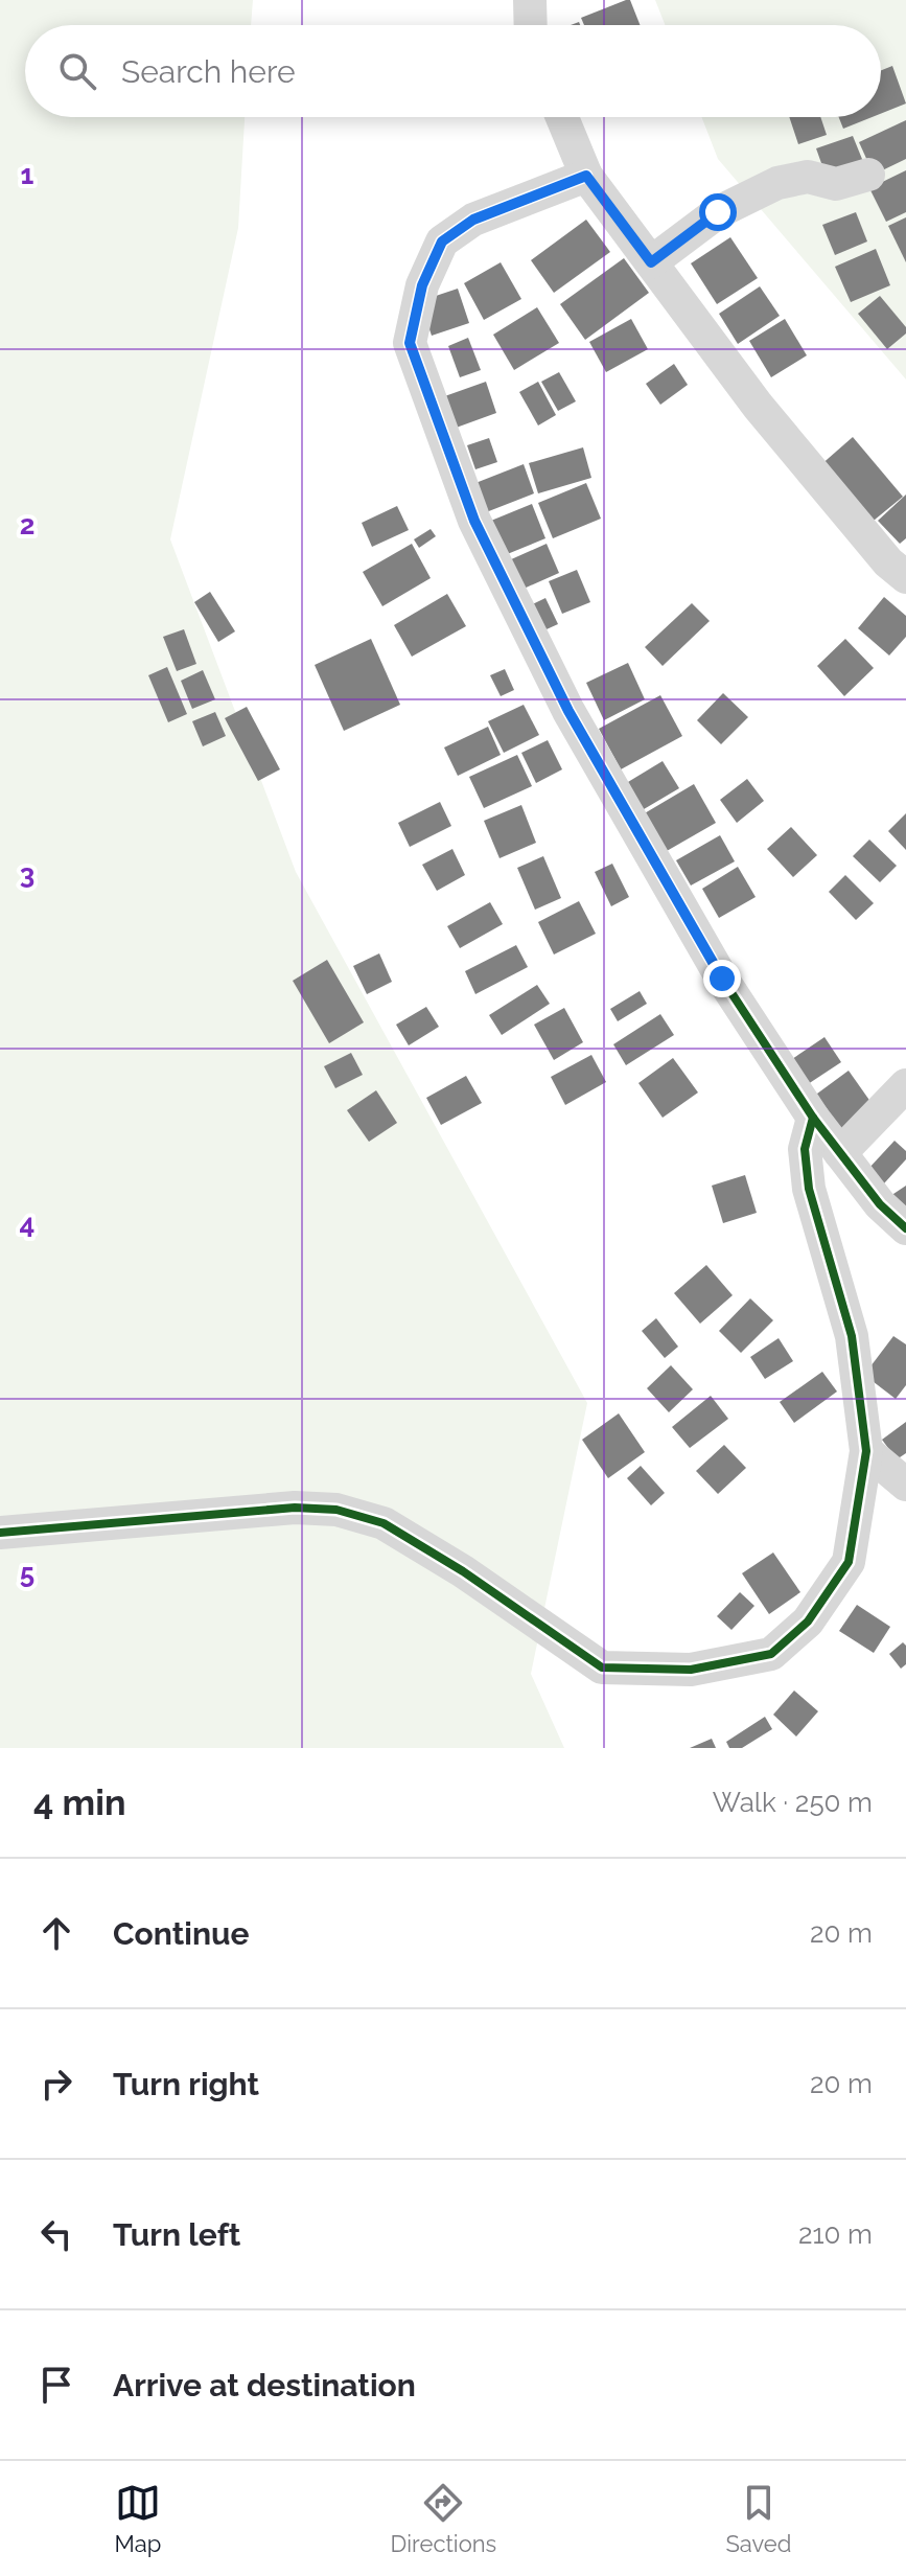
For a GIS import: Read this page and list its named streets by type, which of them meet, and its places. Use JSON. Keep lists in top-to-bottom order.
{
  "page": {
    "search": "Search here",
    "heading": ["4 min", "Walk · 250 m"],
    "list": [
      ["Continue", "20 m"],
      ["Turn right", "20 m"],
      ["Turn left", "210 m"],
      "Arrive at destination"
    ],
    "nav": ["Map", "Directions", "Saved"]
  },
  "grid": {
    "rows": [
      "1",
      "2",
      "3",
      "4",
      "5"
    ]
  }
}
